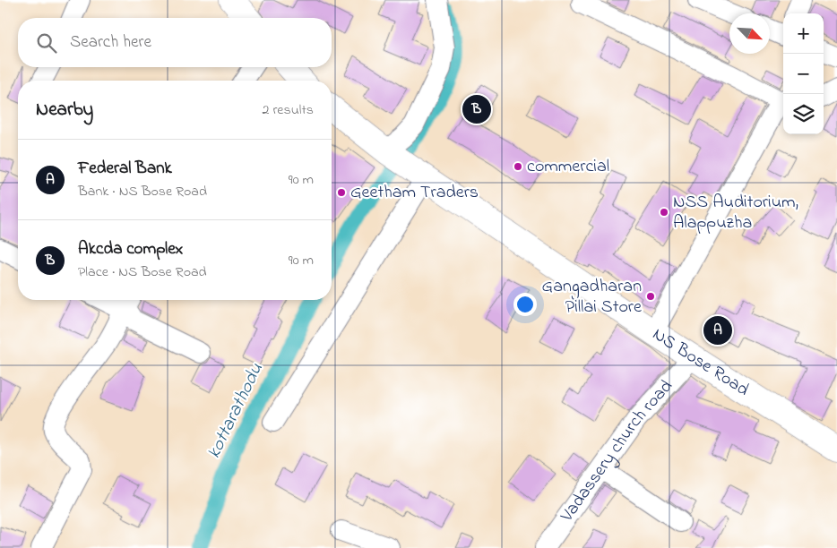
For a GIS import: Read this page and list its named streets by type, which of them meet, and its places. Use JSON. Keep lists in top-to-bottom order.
{
  "streets": {
    "main road": ["NS Bose Road"],
    "street": ["Vadassery church road"]
  },
  "crossings": [
    ["NS Bose Road", "Vadassery church road"]
  ],
  "water": ["kottarathodu"],
  "places": [
    "commercial",
    "Geetham Traders",
    "NSS Auditorium, Alappuzha",
    "Gangadharan Pillai Store"
  ],
  "north": "bottom right",
  "page": {
    "map_buttons": ["+", "−"],
    "search": "Search here",
    "heading": ["Nearby", "2 results"],
    "pins": ["B", "A"],
    "list": [
      {
        "mark": "A",
        "name": "Federal Bank",
        "note": "Bank · NS Bose Road",
        "value": "90 m"
      },
      {
        "mark": "B",
        "name": "Akcda complex",
        "note": "Place · NS Bose Road",
        "value": "90 m"
      }
    ]
  }
}
